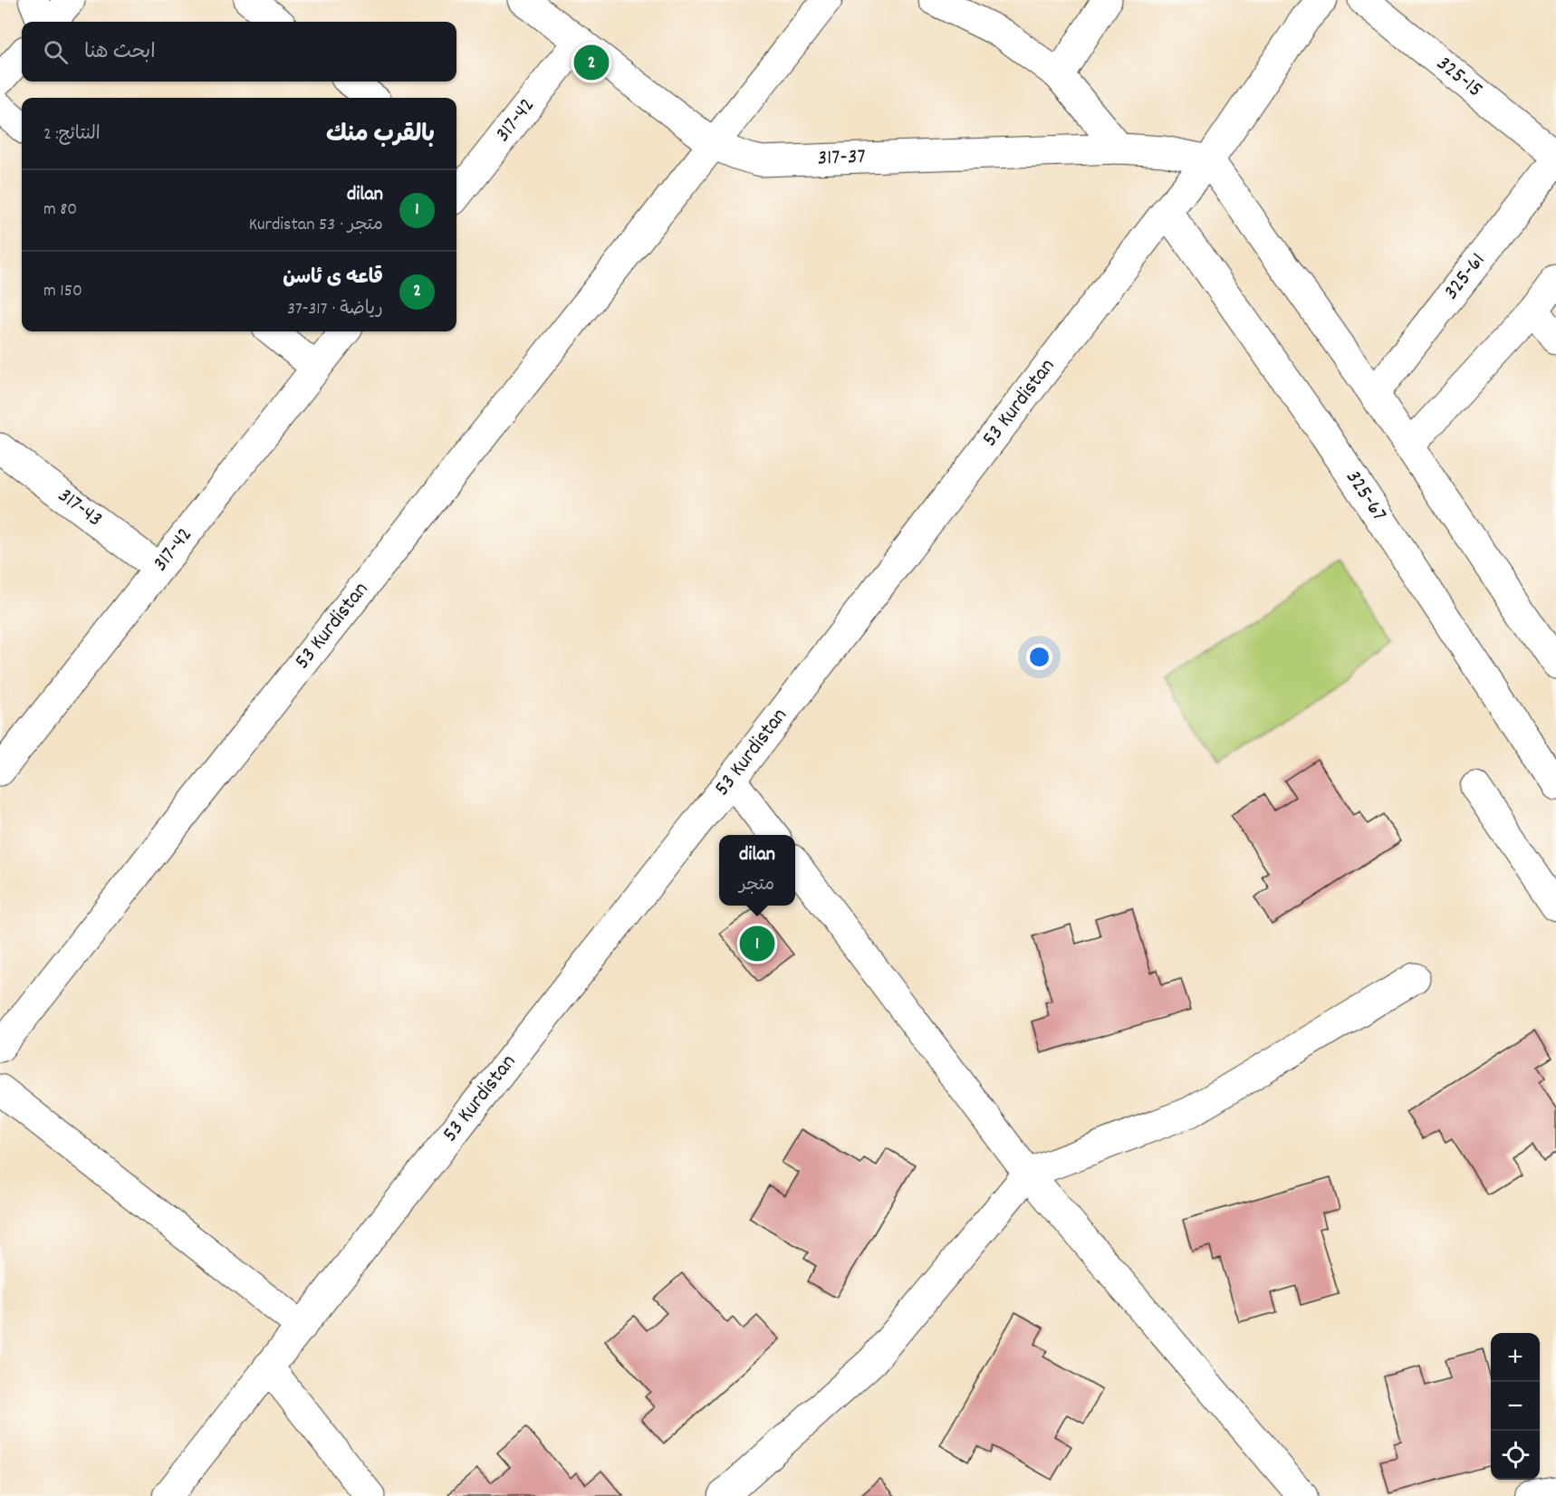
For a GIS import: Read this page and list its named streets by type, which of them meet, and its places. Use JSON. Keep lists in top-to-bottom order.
{
  "streets": {
    "street": [
      "325-15",
      "317-42",
      "317-37",
      "325-61",
      "53 Kurdistan",
      "325-67",
      "317-43"
    ]
  },
  "crossings": [
    ["317-42", "317-37"],
    ["317-42", "317-43"],
    ["317-37", "53 Kurdistan"],
    ["53 Kurdistan", "325-67"]
  ],
  "page": {
    "search": "ابحث هنا",
    "pins": ["2", "1"],
    "heading": ["بالقرب منك", "النتائج: 2"],
    "list": [
      {
        "mark": "1",
        "name": "dilan",
        "note": "متجر · 53 Kurdistan",
        "value": "80 m"
      },
      {
        "mark": "2",
        "name": "قاعه ى ئاسن",
        "note": "رياضة · 317-37",
        "value": "150 m"
      }
    ],
    "popup": ["dilan", "متجر"],
    "map_buttons": ["+", "−"]
  }
}
